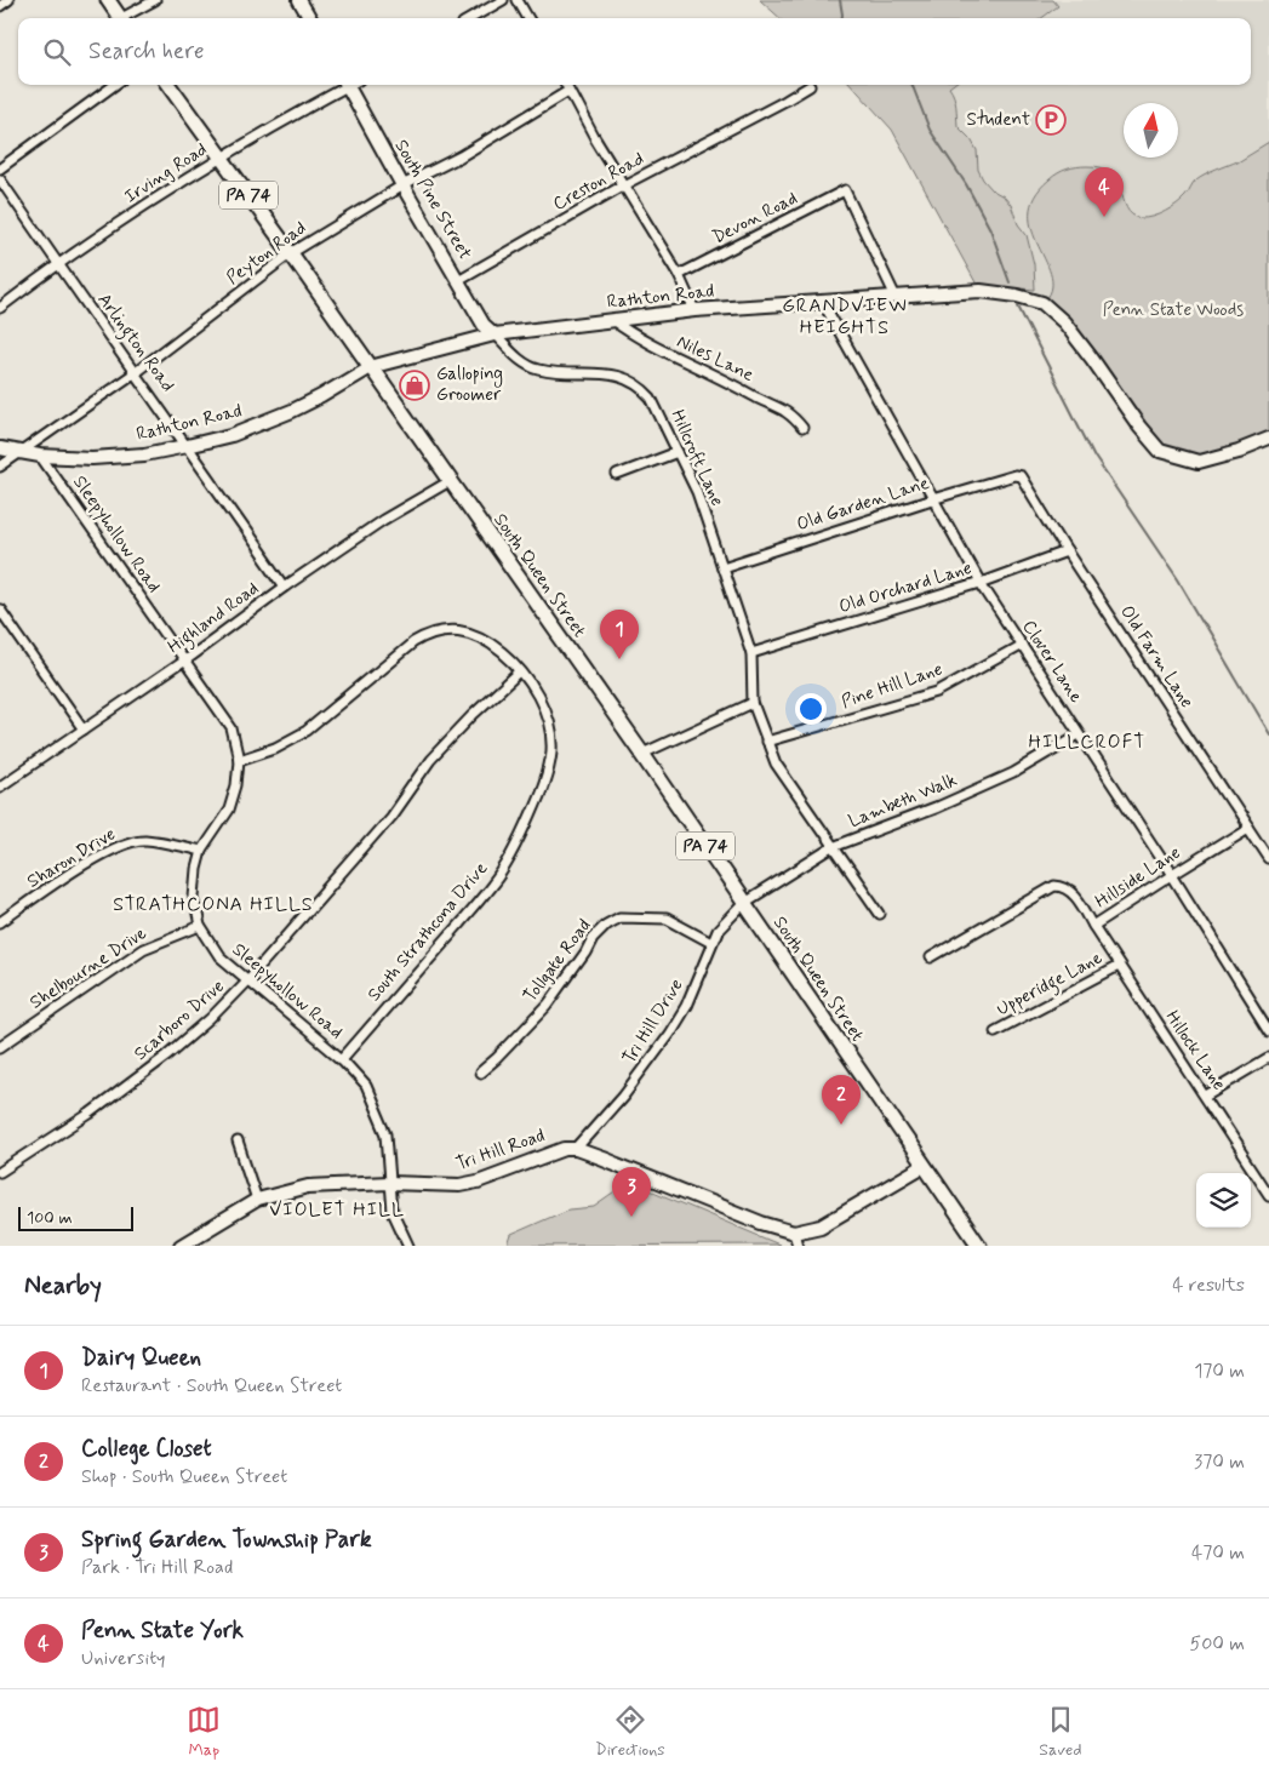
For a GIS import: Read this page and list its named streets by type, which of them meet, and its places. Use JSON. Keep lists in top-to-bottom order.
{
  "streets": {
    "main road": ["PA 74", "South Queen Street"],
    "street": [
      "Irving Road",
      "Creston Road",
      "South Pine Street",
      "Devon Road",
      "Peyton Road",
      "Rathton Road",
      "Arlington Road",
      "Niles Lane",
      "Hillcroft Lane",
      "Old Garden Lane",
      "Sleepyhollow Road",
      "Old Orchard Lane",
      "Highland Road",
      "Old Farm Lane",
      "Clover Lane",
      "Pine Hill Lane",
      "Lambeth Walk",
      "Sharon Drive",
      "Hillside Lane",
      "South Strathcona Drive",
      "Tollgate Road",
      "Shelbourne Drive",
      "Upperidge Lane",
      "Scarboro Drive",
      "Tri Hill Drive",
      "Hillock Lane",
      "Tri Hill Road"
    ]
  },
  "crossings": [
    ["Irving Road", "Arlington Road"],
    ["Irving Road", "South Queen Street"],
    ["Creston Road", "South Pine Street"],
    ["South Pine Street", "Peyton Road"],
    ["South Pine Street", "Rathton Road"],
    ["South Pine Street", "Hillcroft Lane"],
    ["Devon Road", "Rathton Road"],
    ["Peyton Road", "Rathton Road"],
    ["Peyton Road", "Arlington Road"],
    ["Peyton Road", "South Queen Street"],
    ["Rathton Road", "Arlington Road"],
    ["Rathton Road", "Niles Lane"],
    ["Rathton Road", "Hillcroft Lane"],
    ["Rathton Road", "Sleepyhollow Road"],
    ["Rathton Road", "South Queen Street"],
    ["Rathton Road", "Clover Lane"],
    ["Arlington Road", "Highland Road"],
    ["Hillcroft Lane", "Old Garden Lane"],
    ["Hillcroft Lane", "Old Orchard Lane"],
    ["Hillcroft Lane", "Pine Hill Lane"],
    ["Hillcroft Lane", "Lambeth Walk"],
    ["Old Garden Lane", "Old Farm Lane"],
    ["Old Garden Lane", "Clover Lane"],
    ["Sleepyhollow Road", "Highland Road"],
    ["Sleepyhollow Road", "Sharon Drive"],
    ["Sleepyhollow Road", "South Strathcona Drive"],
    ["Sleepyhollow Road", "Shelbourne Drive"],
    ["Sleepyhollow Road", "Scarboro Drive"],
    ["Sleepyhollow Road", "Tri Hill Road"],
    ["South Queen Street", "Highland Road"],
    ["South Queen Street", "Lambeth Walk"],
    ["South Queen Street", "Tri Hill Drive"],
    ["Old Orchard Lane", "Old Farm Lane"],
    ["Old Orchard Lane", "Clover Lane"],
    ["Old Farm Lane", "Hillside Lane"],
    ["Clover Lane", "Pine Hill Lane"],
    ["Clover Lane", "Lambeth Walk"],
    ["Clover Lane", "Hillside Lane"],
    ["Lambeth Walk", "Tri Hill Drive"],
    ["Hillside Lane", "Hillock Lane"],
    ["South Strathcona Drive", "Scarboro Drive"],
    ["Tollgate Road", "Tri Hill Drive"],
    ["Upperidge Lane", "Hillock Lane"],
    ["Tri Hill Drive", "Tri Hill Road"]
  ],
  "districts": [
    "GRANDVIEW HEIGHTS",
    "HILLCROFT",
    "STRATHCONA HILLS",
    "VIOLET HILL"
  ],
  "parks": ["Penn State Woods"],
  "places": {
    "parking": ["Student"],
    "shop": ["Galloping Groomer"]
  },
  "scale_bar": "100 m",
  "north": "top",
  "page": {
    "search": "Search here",
    "pins": [
      "4",
      "1",
      "2",
      "3"
    ],
    "scale": "100 m",
    "heading": ["Nearby", "4 results"],
    "list": [
      {
        "mark": "1",
        "name": "Dairy Queen",
        "note": "Restaurant · South Queen Street",
        "value": "170 m"
      },
      {
        "mark": "2",
        "name": "College Closet",
        "note": "Shop · South Queen Street",
        "value": "370 m"
      },
      {
        "mark": "3",
        "name": "Spring Garden Township Park",
        "note": "Park · Tri Hill Road",
        "value": "470 m"
      },
      {
        "mark": "4",
        "name": "Penn State York",
        "note": "University",
        "value": "500 m"
      }
    ],
    "nav": ["Map", "Directions", "Saved"]
  }
}
